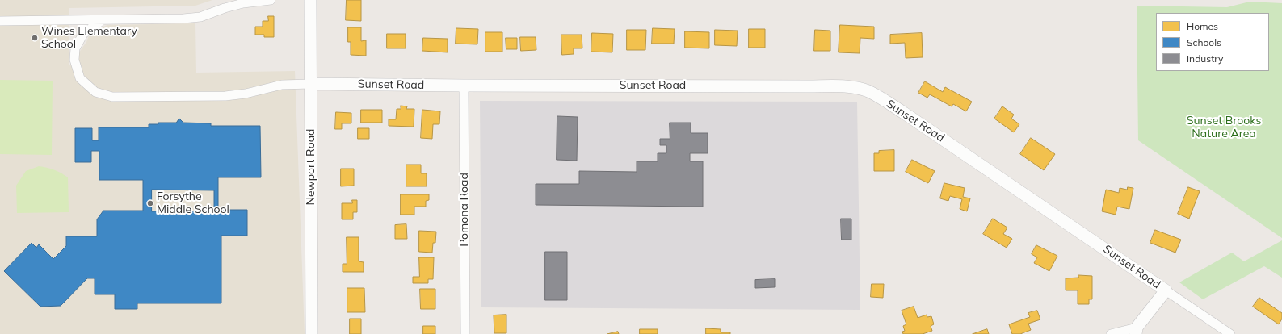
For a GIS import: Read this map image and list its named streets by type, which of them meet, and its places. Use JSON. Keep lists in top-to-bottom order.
{
  "streets": {
    "street": ["Sunset Road", "Newport Road", "Pomona Road"]
  },
  "crossings": [
    ["Sunset Road", "Newport Road"],
    ["Sunset Road", "Pomona Road"]
  ],
  "parks": ["Sunset Brooks Nature Area"],
  "places": ["Wines Elementary School", "Forsythe Middle School"],
  "legend": ["Homes", "Schools", "Industry"]
}
